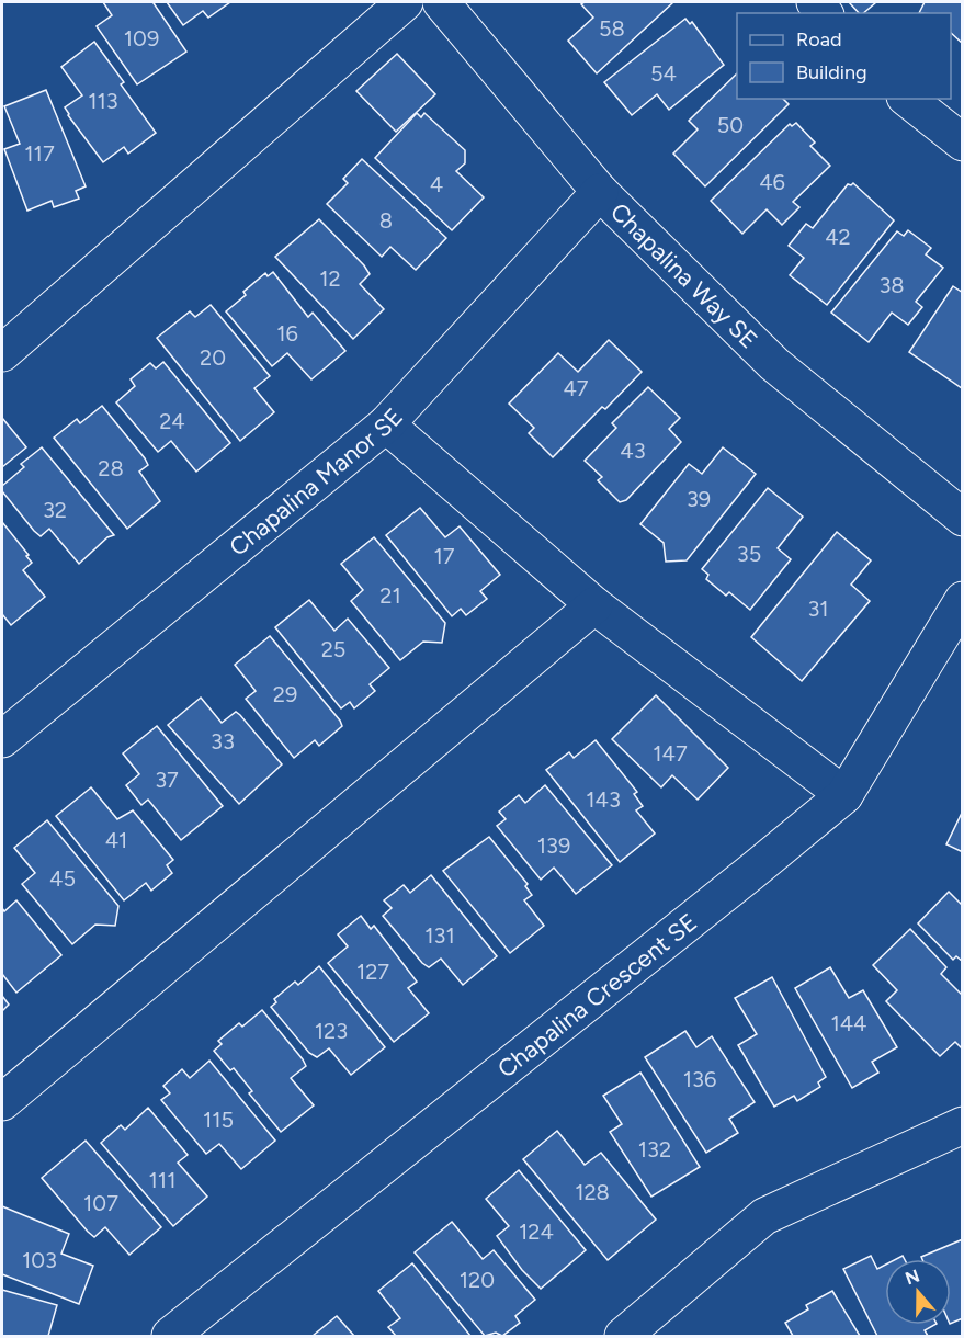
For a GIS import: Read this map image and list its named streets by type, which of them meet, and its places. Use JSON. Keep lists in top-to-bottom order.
{
  "streets": {
    "street": ["Chapalina Way SE", "Chapalina Manor SE", "Chapalina Crescent SE"]
  },
  "crossings": [
    ["Chapalina Way SE", "Chapalina Manor SE"]
  ],
  "house_numbers": [
    "58",
    "109",
    "54",
    "113",
    "50",
    "117",
    "46",
    "4",
    "8",
    "42",
    "12",
    "38",
    "16",
    "20",
    "47",
    "24",
    "43",
    "28",
    "39",
    "32",
    "35",
    "17",
    "21",
    "31",
    "25",
    "29",
    "33",
    "147",
    "37",
    "143",
    "41",
    "139",
    "45",
    "131",
    "127",
    "144",
    "123",
    "136",
    "115",
    "132",
    "111",
    "128",
    "107",
    "124",
    "103",
    "120"
  ],
  "legend": ["Road", "Building"],
  "north": "top"
}
